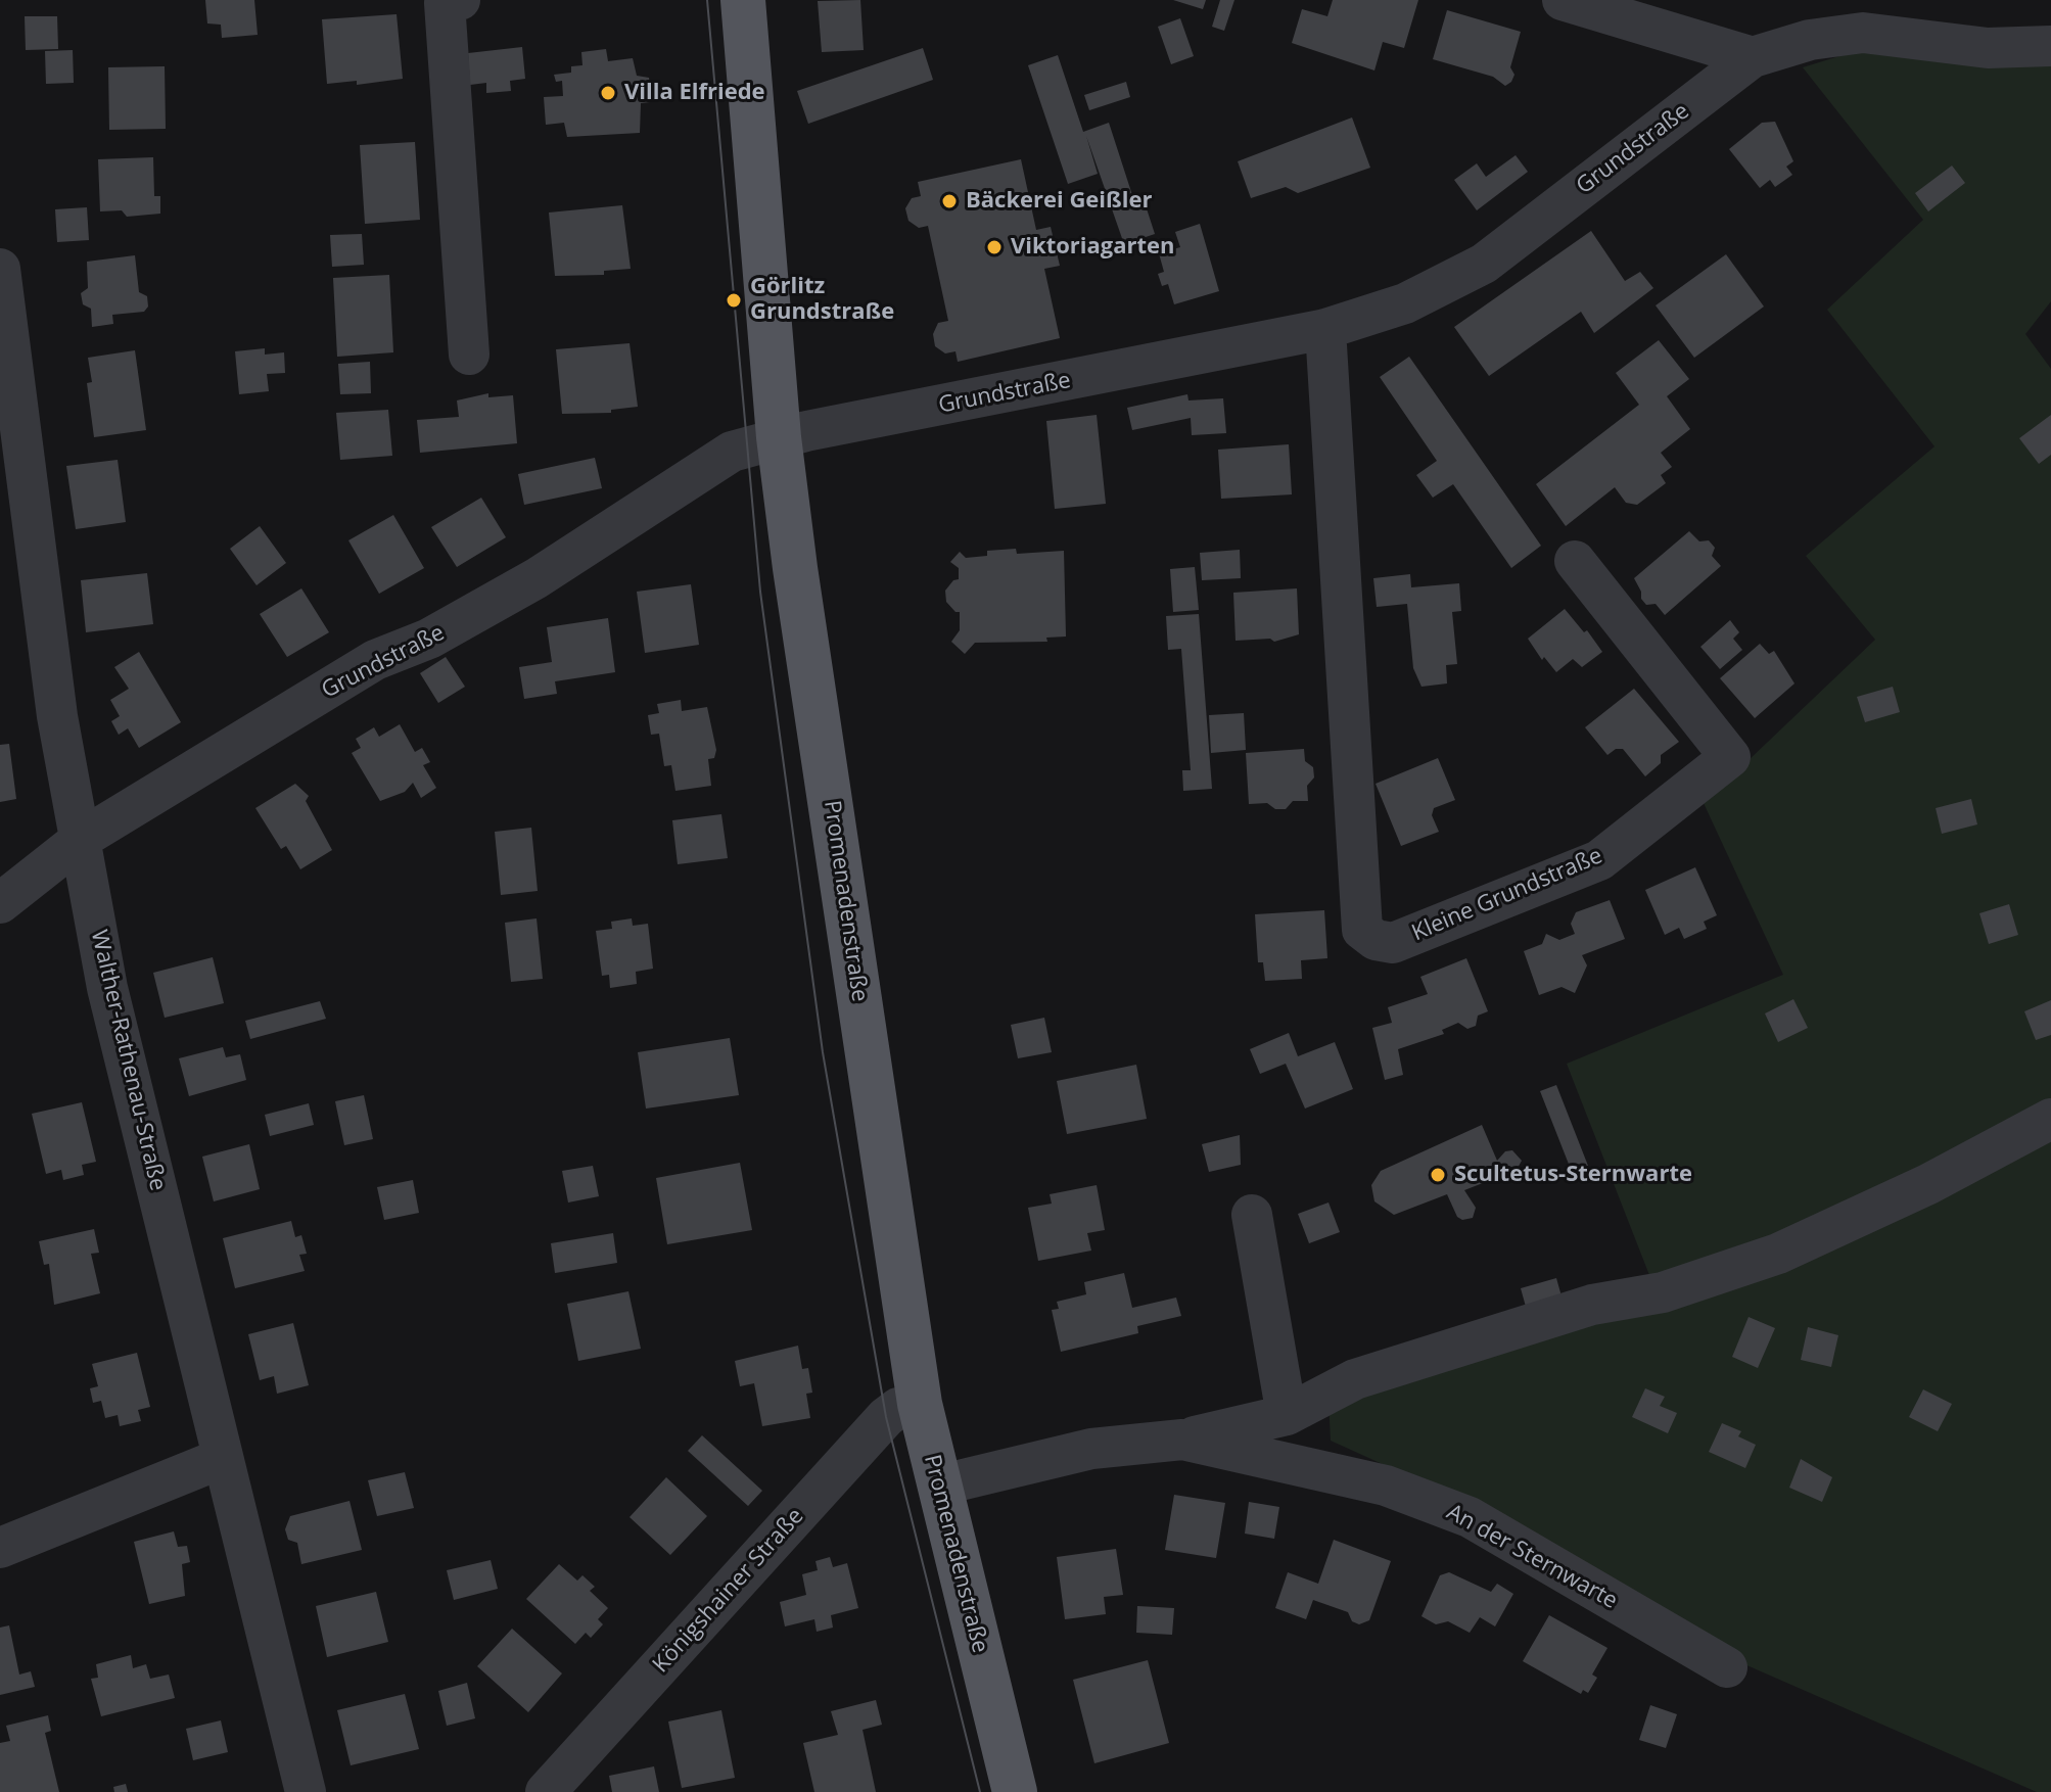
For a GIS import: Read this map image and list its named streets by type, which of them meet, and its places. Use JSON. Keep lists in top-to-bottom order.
{
  "streets": {
    "main road": ["Promenadenstraße"],
    "street": [
      "Grundstraße",
      "Kleine Grundstraße",
      "Walther-Rathenau-Straße",
      "An der Sternwarte",
      "Königshainer Straße"
    ]
  },
  "crossings": [
    ["Grundstraße", "Kleine Grundstraße"],
    ["Grundstraße", "Promenadenstraße"],
    ["Grundstraße", "Walther-Rathenau-Straße"],
    ["Promenadenstraße", "An der Sternwarte"],
    ["Promenadenstraße", "Königshainer Straße"]
  ],
  "places": [
    "Villa Elfriede",
    "Bäckerei Geißler",
    "Viktoriagarten",
    "Görlitz Grundstraße",
    "Scultetus-Sternwarte"
  ]
}
